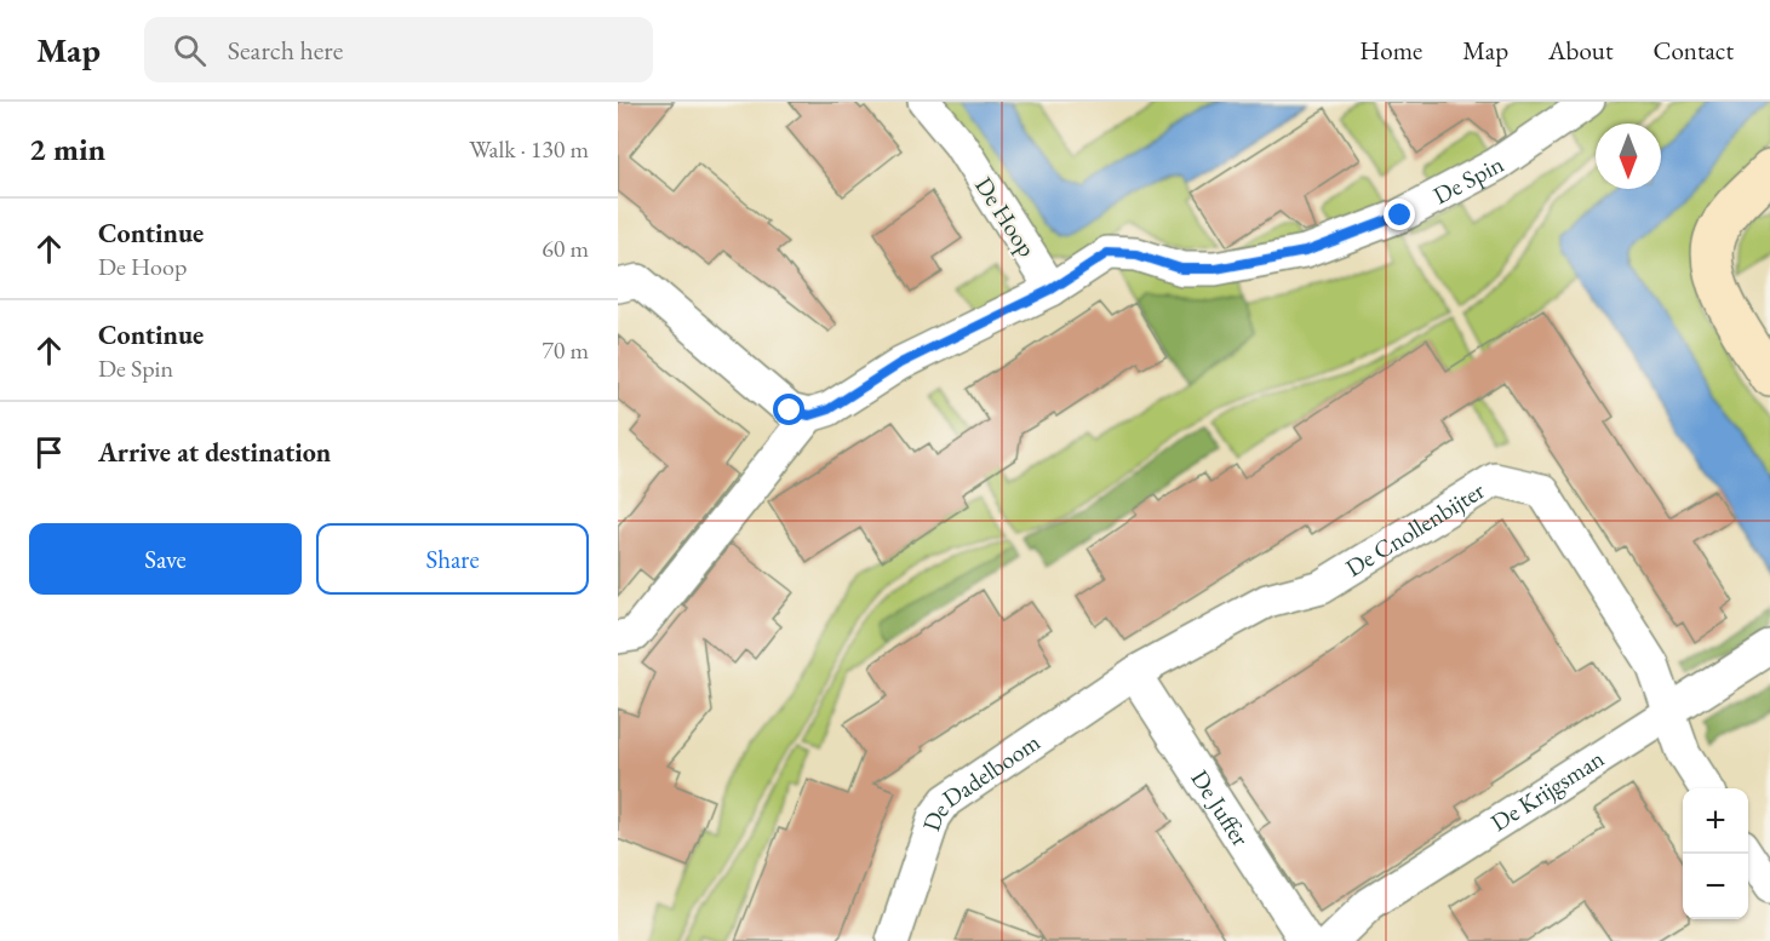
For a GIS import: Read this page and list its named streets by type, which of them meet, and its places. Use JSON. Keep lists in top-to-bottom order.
{
  "streets": {
    "street": [
      "De Spin",
      "De Hoop",
      "De Cnollenbijter",
      "De Dadelboom",
      "De Krijgsman",
      "De Juffer"
    ]
  },
  "crossings": [
    ["De Spin", "De Hoop"],
    ["De Cnollenbijter", "De Dadelboom"],
    ["De Cnollenbijter", "De Krijgsman"],
    ["De Cnollenbijter", "De Juffer"],
    ["De Dadelboom", "De Juffer"]
  ],
  "north": "bottom",
  "page": {
    "header": "Map",
    "search": "Search here",
    "nav": [
      "Home",
      "Map",
      "About",
      "Contact"
    ],
    "heading": ["2 min", "Walk · 130 m"],
    "list": [
      ["Continue", "De Hoop", "60 m"],
      ["Continue", "De Spin", "70 m"],
      "Arrive at destination"
    ],
    "buttons": ["Save", "Share"],
    "map_buttons": ["+", "−"]
  }
}
